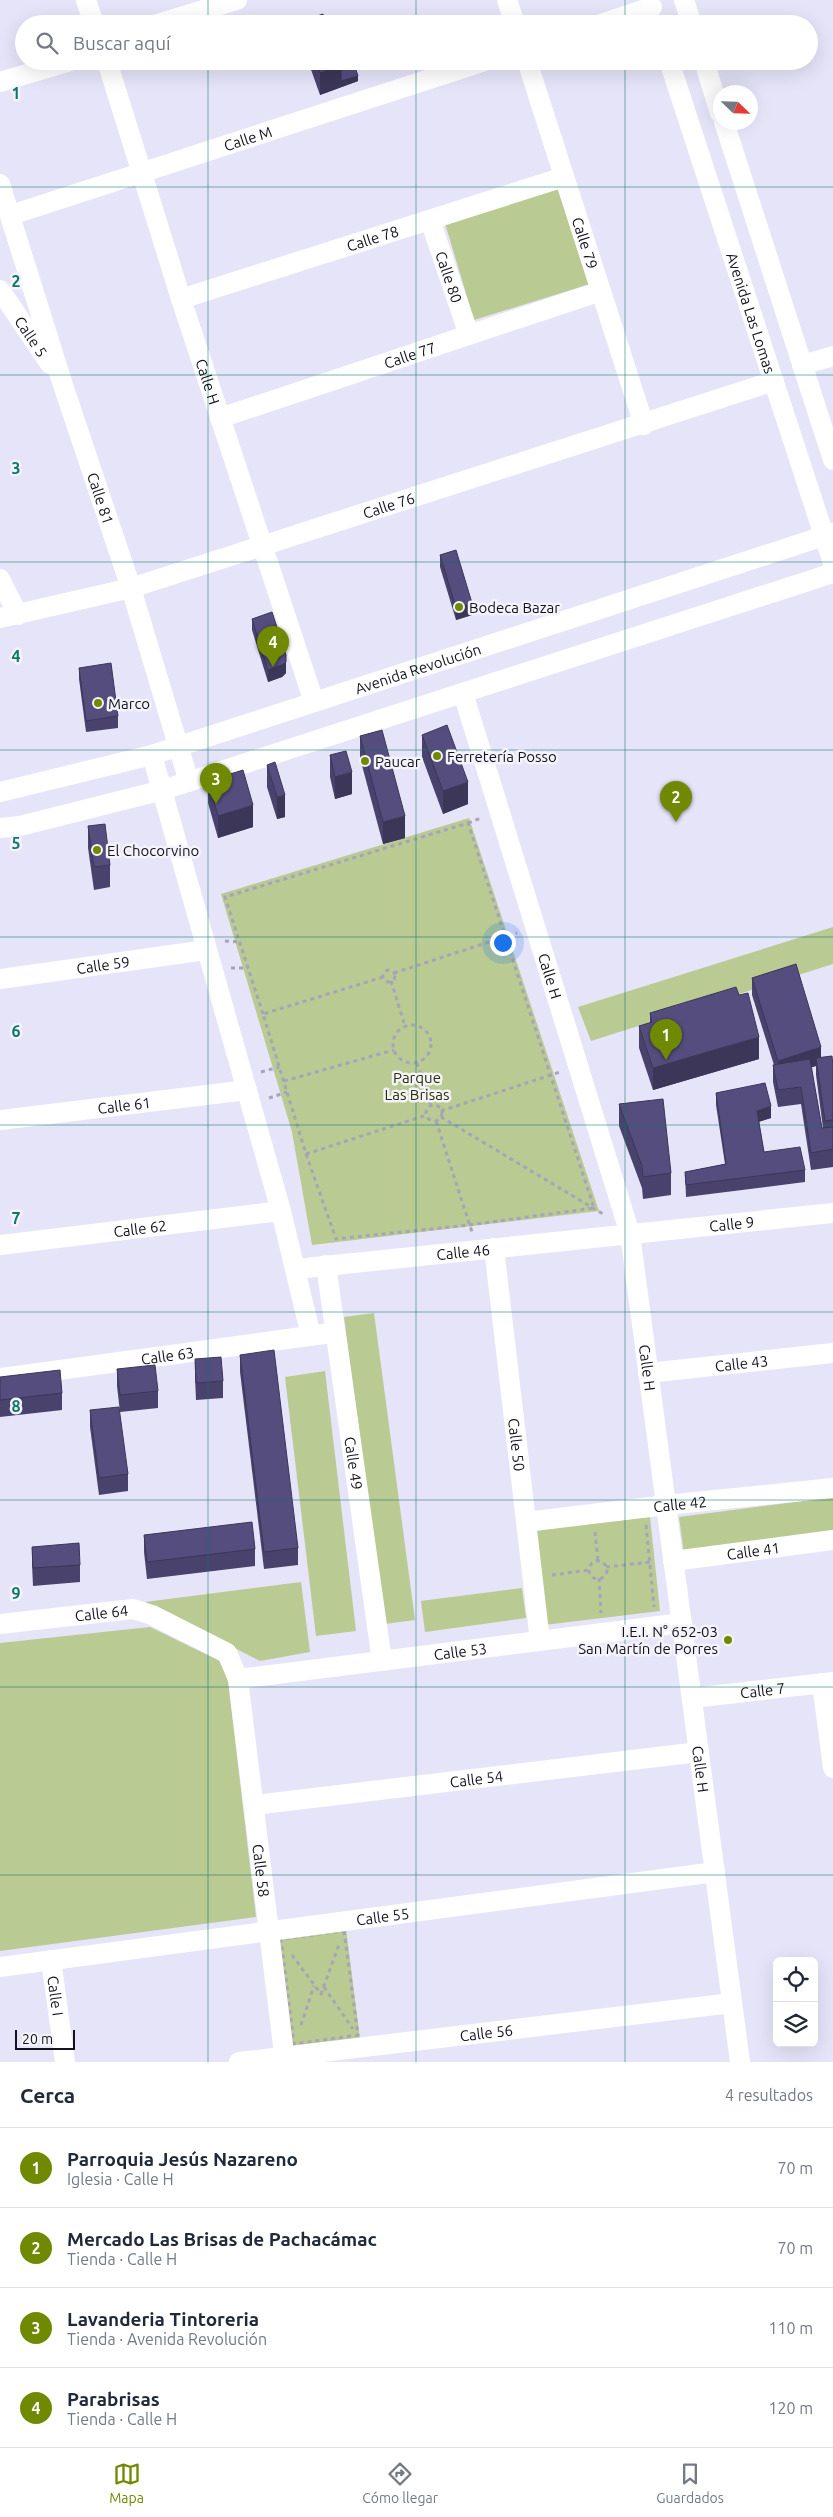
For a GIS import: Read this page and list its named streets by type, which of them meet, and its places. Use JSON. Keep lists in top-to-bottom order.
{
  "streets": {
    "street": [
      "Calle M",
      "Calle 78",
      "Calle 79",
      "Calle 80",
      "Avenida Las Lomas",
      "Calle 5",
      "Calle 77",
      "Calle H",
      "Calle 81",
      "Calle 76",
      "Avenida Revolución",
      "Calle 59",
      "Calle 61",
      "Calle 9",
      "Calle 62",
      "Calle 46",
      "Calle 63",
      "Calle 43",
      "Calle 50",
      "Calle 49",
      "Calle 42",
      "Calle 41",
      "Calle 64",
      "Calle 53",
      "Calle 7",
      "Calle 54",
      "Calle 58",
      "Calle 55",
      "Calle I",
      "Calle 56"
    ]
  },
  "crossings": [
    ["Calle M", "Calle H"],
    ["Calle M", "Calle 81"],
    ["Calle 78", "Calle 79"],
    ["Calle 78", "Calle 80"],
    ["Calle 78", "Calle H"],
    ["Calle 79", "Calle 77"],
    ["Calle 79", "Calle 76"],
    ["Calle 80", "Calle 77"],
    ["Avenida Las Lomas", "Calle 76"],
    ["Avenida Las Lomas", "Avenida Revolución"],
    ["Calle 5", "Calle 81"],
    ["Calle 77", "Calle H"],
    ["Calle H", "Calle 76"],
    ["Calle H", "Avenida Revolución"],
    ["Calle H", "Calle 9"],
    ["Calle H", "Calle 46"],
    ["Calle H", "Calle 43"],
    ["Calle H", "Calle 42"],
    ["Calle H", "Calle 41"],
    ["Calle H", "Calle 53"],
    ["Calle H", "Calle 7"],
    ["Calle H", "Calle 54"],
    ["Calle H", "Calle 55"],
    ["Calle H", "Calle 56"],
    ["Calle 81", "Calle 76"],
    ["Calle 81", "Avenida Revolución"],
    ["Calle 9", "Calle 46"],
    ["Calle 46", "Calle 50"],
    ["Calle 46", "Calle 49"],
    ["Calle 63", "Calle 49"],
    ["Calle 50", "Calle 42"],
    ["Calle 50", "Calle 53"],
    ["Calle 49", "Calle 53"],
    ["Calle 64", "Calle 53"],
    ["Calle 64", "Calle 58"],
    ["Calle 53", "Calle 58"],
    ["Calle 54", "Calle 58"],
    ["Calle 58", "Calle 55"],
    ["Calle 58", "Calle 56"],
    ["Calle 55", "Calle I"]
  ],
  "parks": ["Parque Las Brisas"],
  "places": [
    "Bodeca Bazar",
    "Marco",
    "Ferretería Posso",
    "Paucar",
    "El Chocorvino",
    "I.E.I. N° 652-03 San Martín de Porres"
  ],
  "scale_bar": "20 m",
  "north": "bottom right",
  "page": {
    "search": "Buscar aquí",
    "pins": [
      "4",
      "3",
      "2",
      "1"
    ],
    "scale": "20 m",
    "heading": ["Cerca", "4 resultados"],
    "list": [
      {
        "mark": "1",
        "name": "Parroquia Jesús Nazareno",
        "note": "Iglesia · Calle H",
        "value": "70 m"
      },
      {
        "mark": "2",
        "name": "Mercado Las Brisas de Pachacámac",
        "note": "Tienda · Calle H",
        "value": "70 m"
      },
      {
        "mark": "3",
        "name": "Lavanderia Tintoreria",
        "note": "Tienda · Avenida Revolución",
        "value": "110 m"
      },
      {
        "mark": "4",
        "name": "Parabrisas",
        "note": "Tienda · Calle H",
        "value": "120 m"
      }
    ],
    "nav": ["Mapa", "Cómo llegar", "Guardados"]
  },
  "grid": {
    "rows": [
      "1",
      "2",
      "3",
      "4",
      "5",
      "6",
      "7",
      "8",
      "9"
    ]
  }
}
